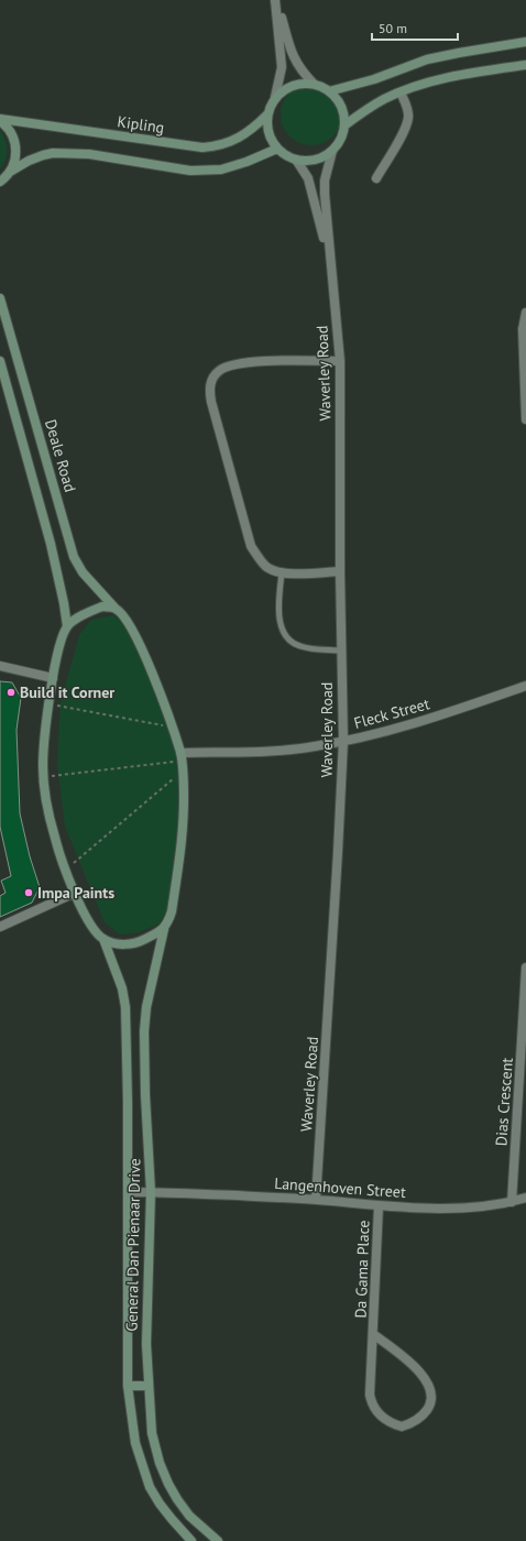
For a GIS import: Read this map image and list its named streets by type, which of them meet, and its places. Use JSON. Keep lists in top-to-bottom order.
{
  "streets": {
    "street": [
      "Kipling",
      "Waverley Road",
      "Deale Road",
      "Fleck Street",
      "Dias Crescent",
      "Langenhoven Street",
      "General Dan Pienaar Drive",
      "Da Gama Place"
    ]
  },
  "crossings": [
    ["Kipling", "Waverley Road"],
    ["Waverley Road", "Fleck Street"],
    ["Waverley Road", "Langenhoven Street"],
    ["Deale Road", "Fleck Street"],
    ["Deale Road", "General Dan Pienaar Drive"],
    ["Fleck Street", "General Dan Pienaar Drive"],
    ["Dias Crescent", "Langenhoven Street"],
    ["Langenhoven Street", "General Dan Pienaar Drive"],
    ["Langenhoven Street", "Da Gama Place"]
  ],
  "places": ["Build it Corner", "Impa Paints"],
  "scale_bar": "50 m"
}
